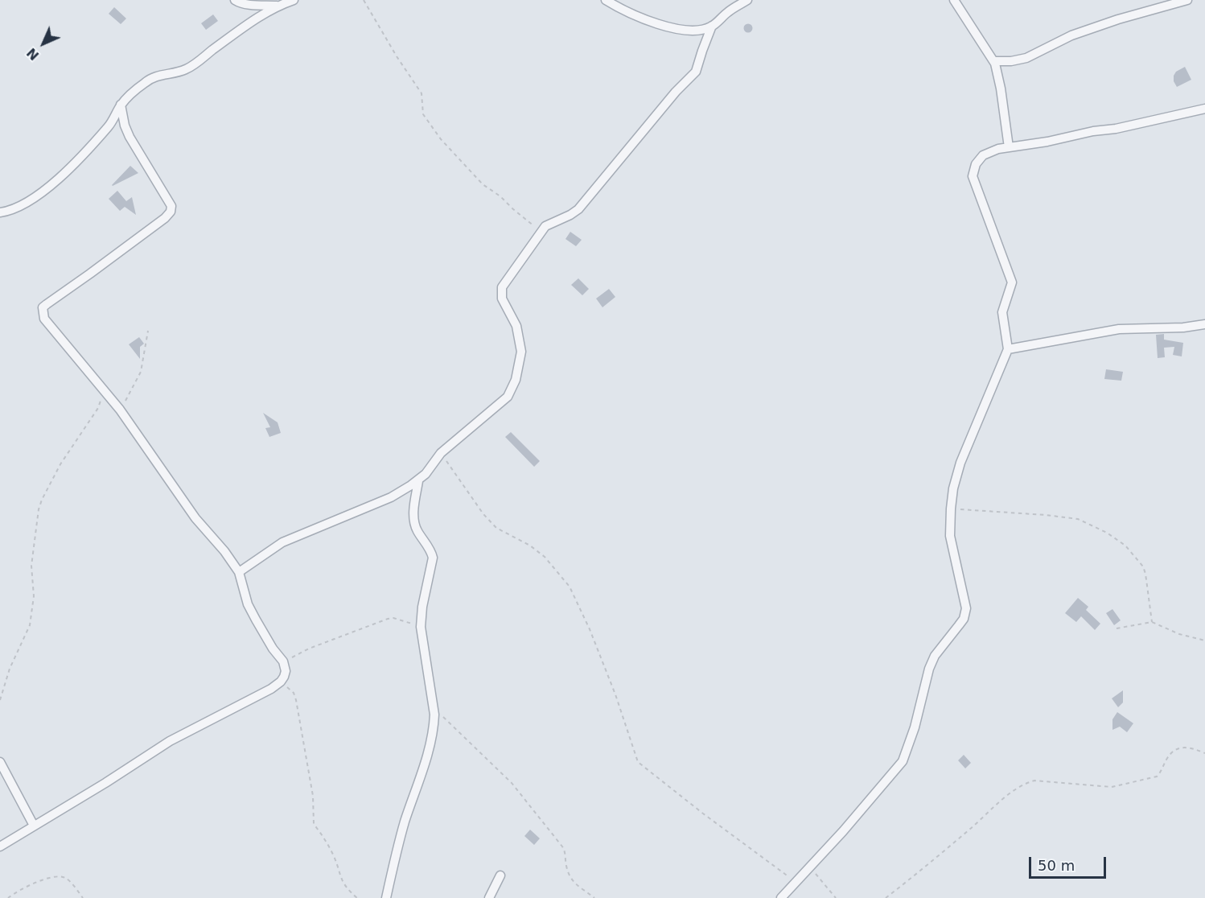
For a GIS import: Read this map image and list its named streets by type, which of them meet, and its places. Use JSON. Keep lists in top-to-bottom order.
{
  "scale_bar": "50 m",
  "north": "bottom left"
}
